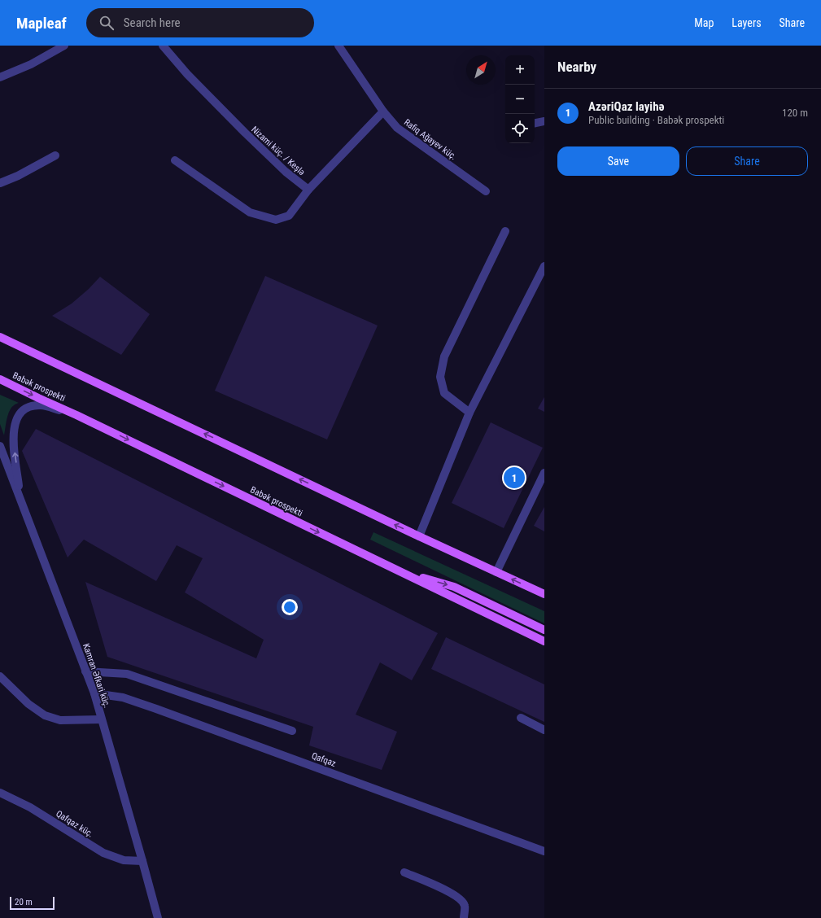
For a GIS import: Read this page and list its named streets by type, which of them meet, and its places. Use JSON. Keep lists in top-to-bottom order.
{
  "streets": {
    "main road": ["Babək prospekti"],
    "street": [
      "Rafiq Ağayev küç.",
      "Nizami küç. / Keşlə",
      "Kamran Əfkari küç.",
      "Qafqaz",
      "Qafqaz küç."
    ]
  },
  "crossings": [
    ["Kamran Əfkari küç.", "Qafqaz"],
    ["Kamran Əfkari küç.", "Qafqaz küç."]
  ],
  "scale_bar": "20 m",
  "north": "top right",
  "page": {
    "header": "Mapleaf",
    "search": "Search here",
    "nav": ["Map", "Layers", "Share"],
    "heading": "Nearby",
    "map_buttons": ["+", "−"],
    "list": [
      {
        "mark": "1",
        "name": "AzəriQaz layihə",
        "note": "Public building · Babək prospekti",
        "value": "120 m"
      }
    ],
    "buttons": ["Save", "Share"],
    "pins": "1",
    "scale": "20 m"
  }
}
